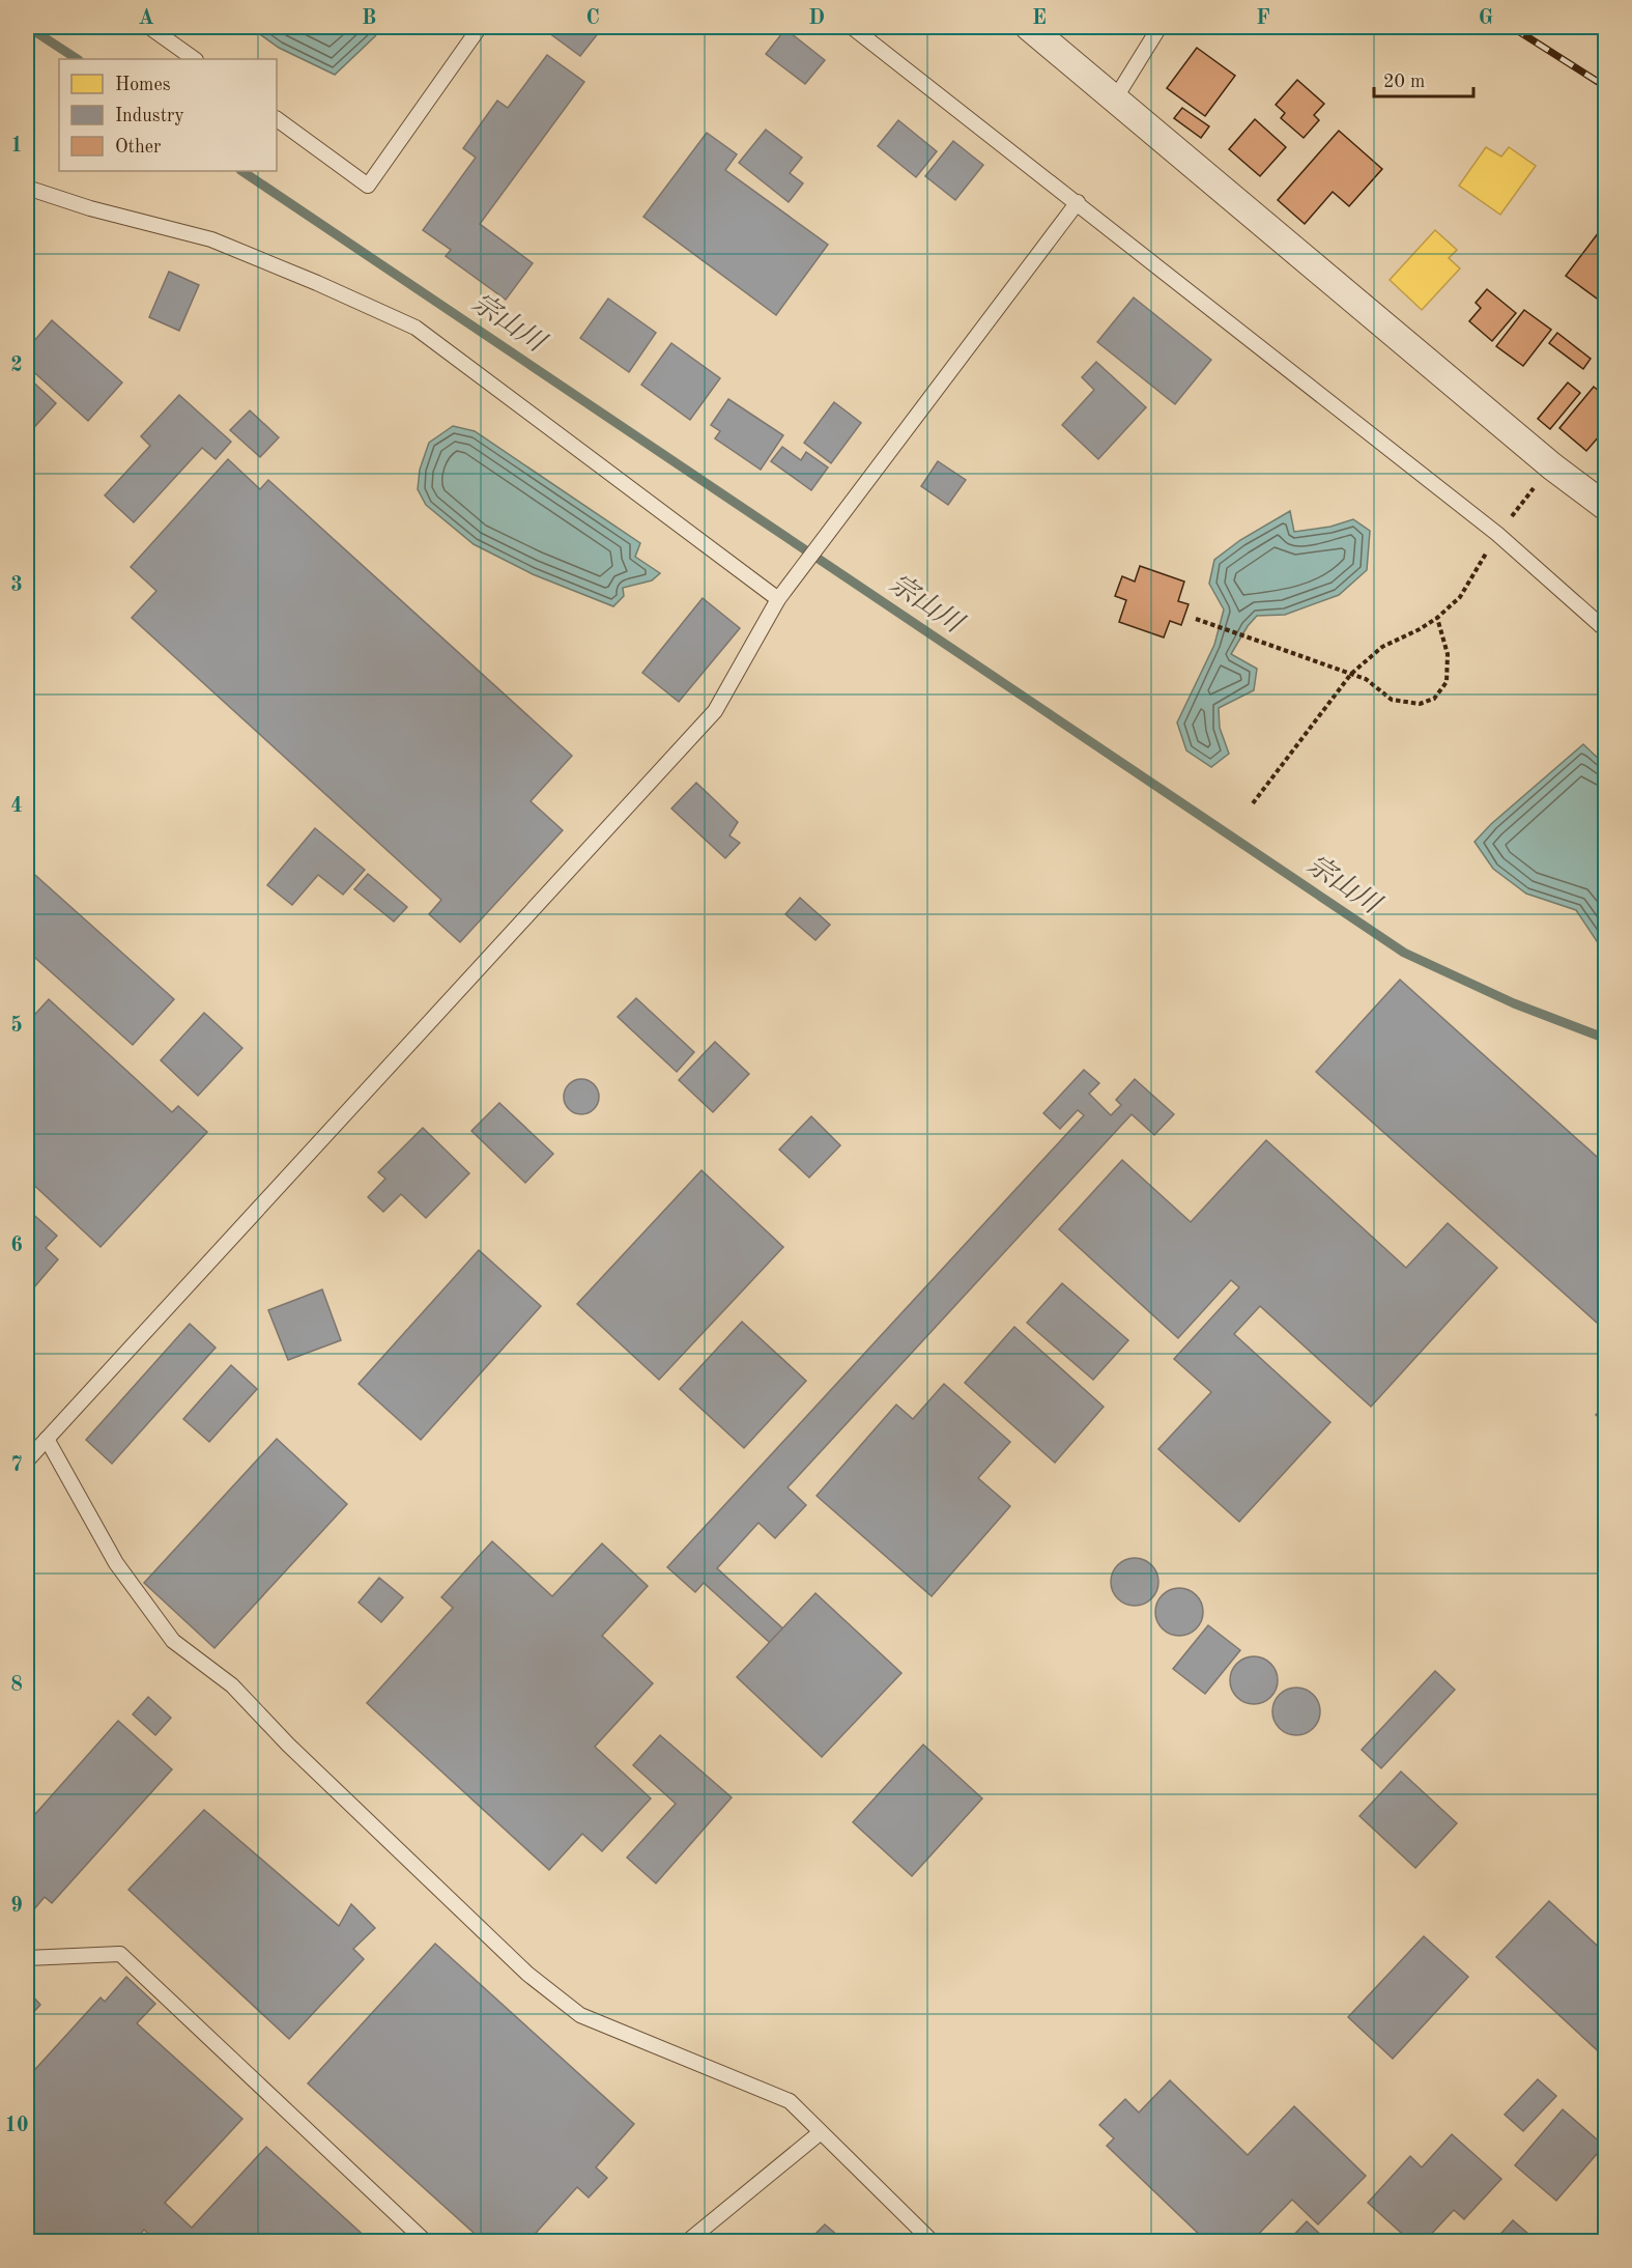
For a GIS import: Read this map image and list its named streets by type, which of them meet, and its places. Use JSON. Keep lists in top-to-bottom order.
{
  "water": ["宗山川"],
  "legend": ["Homes", "Industry", "Other"],
  "scale_bar": "20 m",
  "grid": {
    "columns": [
      "A",
      "B",
      "C",
      "D",
      "E",
      "F",
      "G"
    ],
    "rows": [
      "1",
      "2",
      "3",
      "4",
      "5",
      "6",
      "7",
      "8",
      "9",
      "10"
    ]
  }
}
